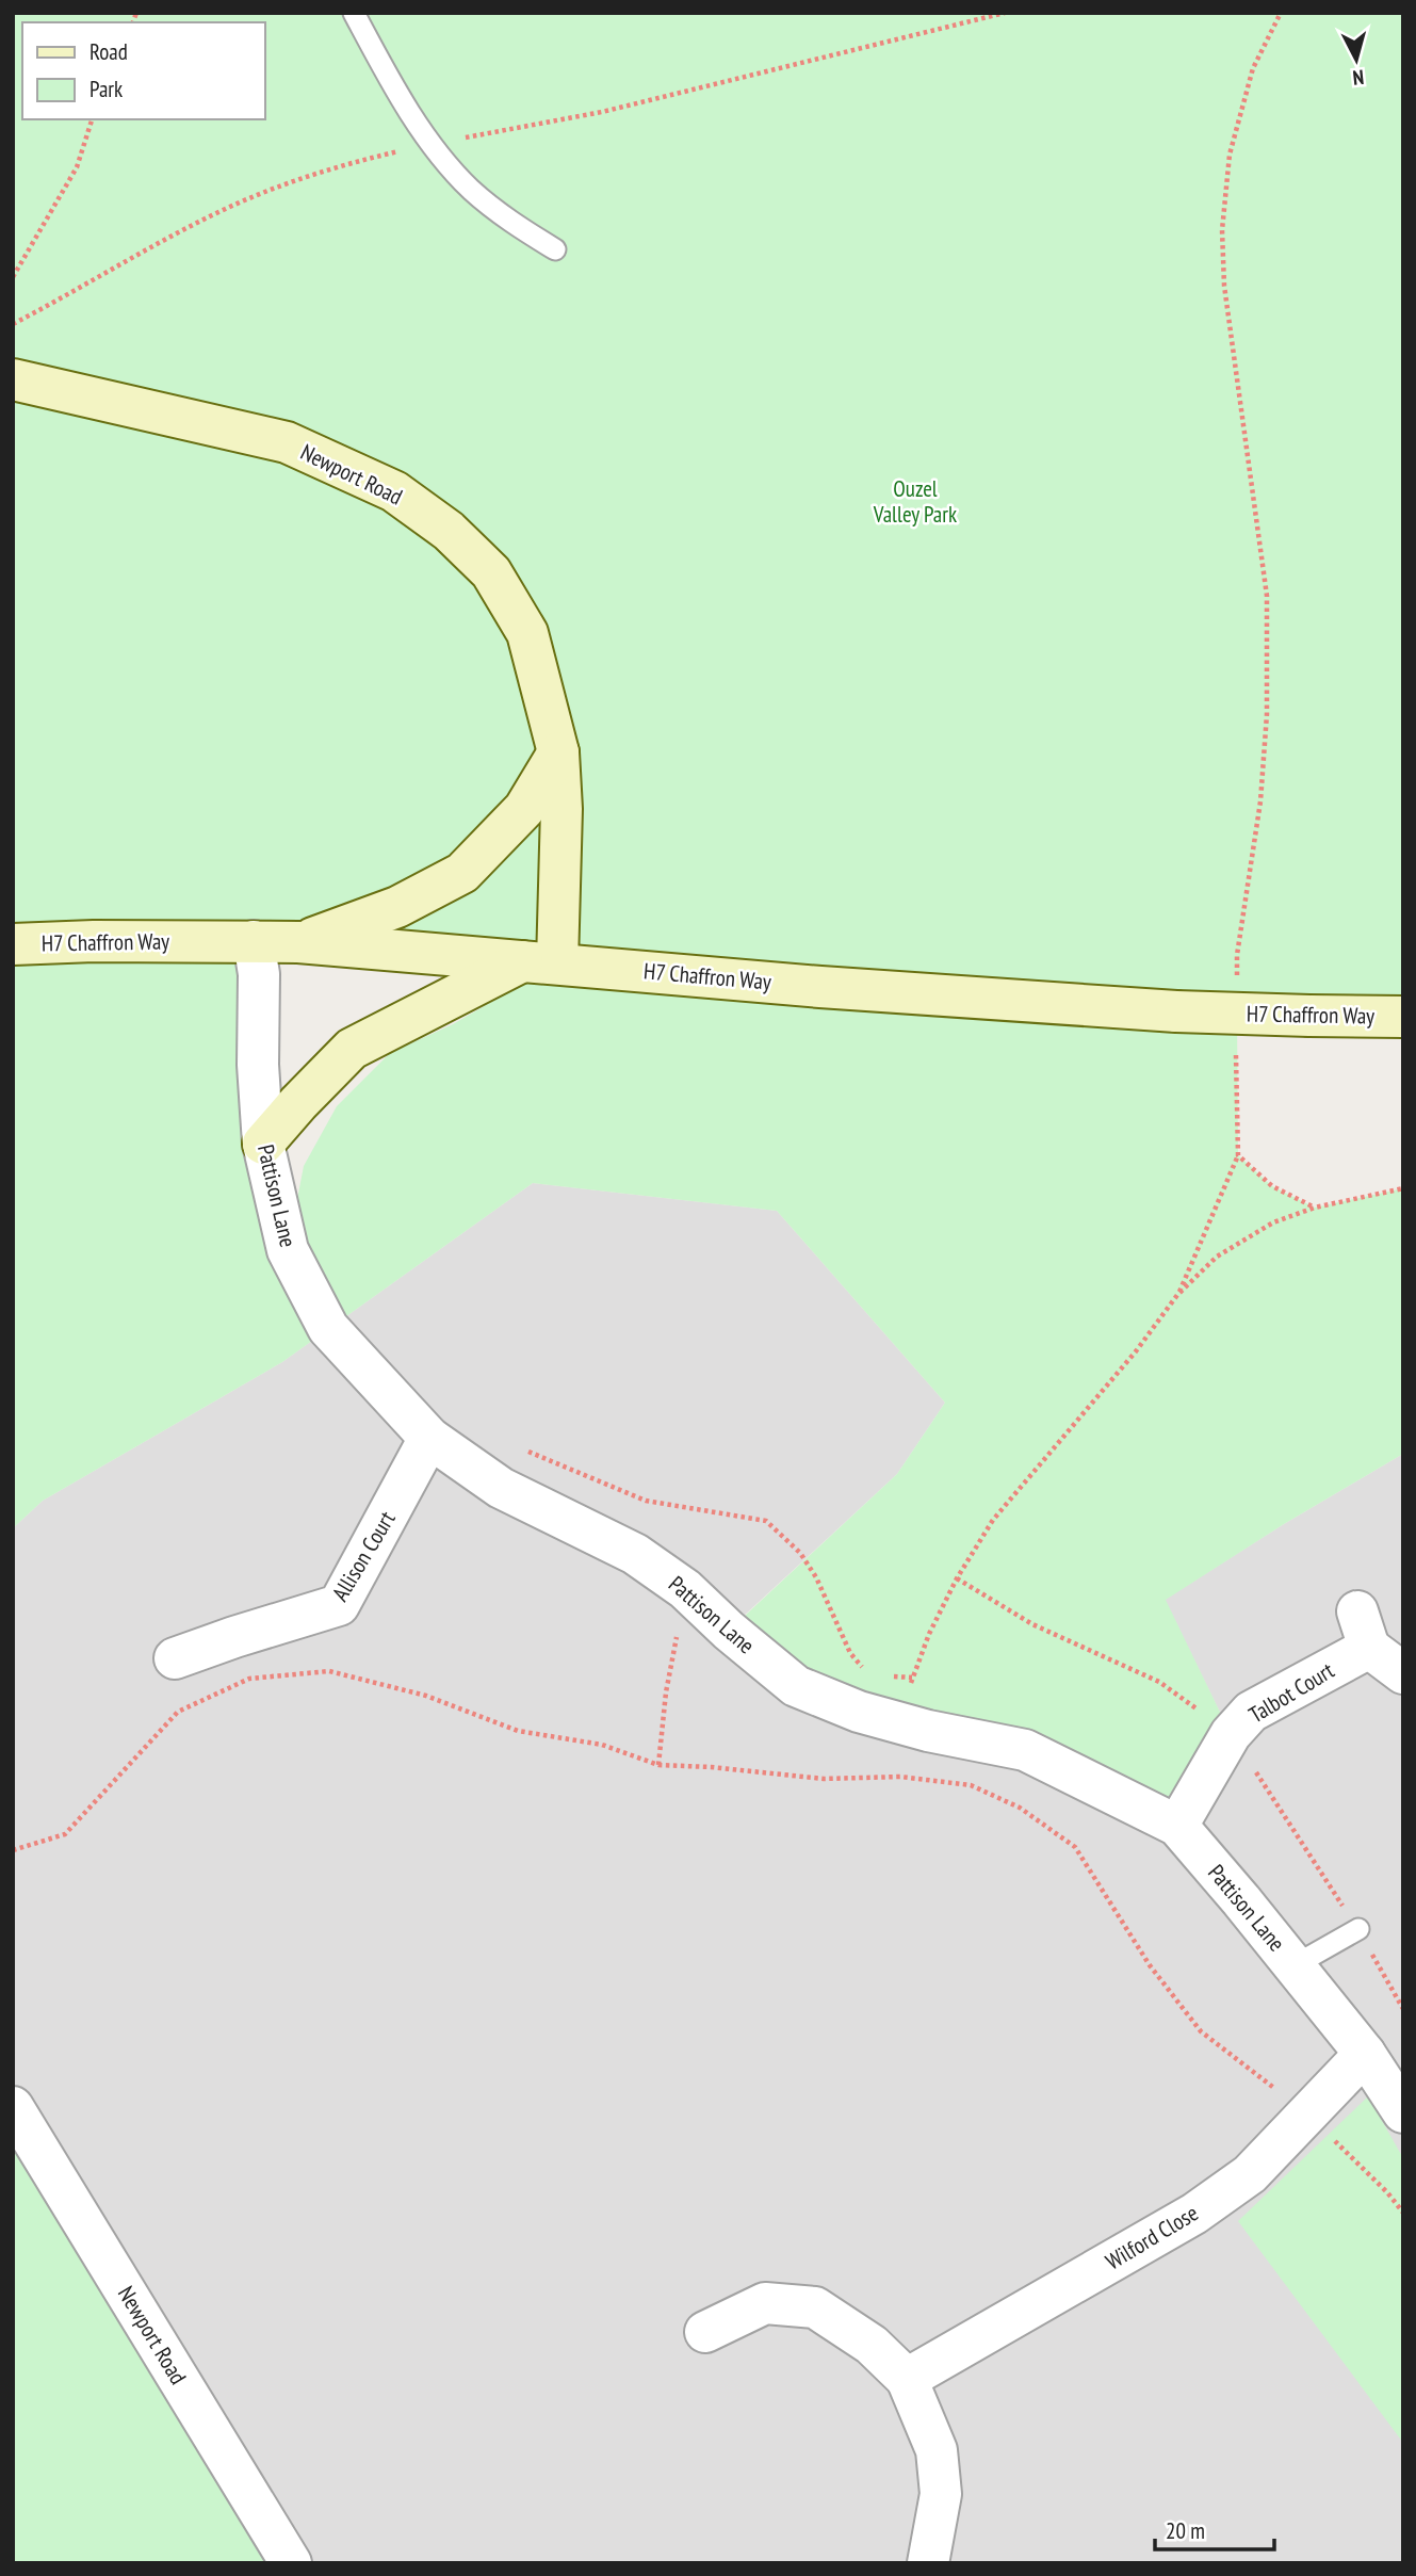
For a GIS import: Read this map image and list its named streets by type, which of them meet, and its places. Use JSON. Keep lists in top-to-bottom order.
{
  "streets": {
    "street": [
      "Newport Road",
      "H7 Chaffron Way",
      "Pattison Lane",
      "Allison Court",
      "Talbot Court",
      "Wilford Close"
    ]
  },
  "crossings": [
    ["Newport Road", "H7 Chaffron Way"],
    ["H7 Chaffron Way", "Pattison Lane"],
    ["Pattison Lane", "Allison Court"],
    ["Pattison Lane", "Talbot Court"],
    ["Pattison Lane", "Wilford Close"]
  ],
  "parks": ["Ouzel Valley Park"],
  "legend": ["Road", "Park"],
  "scale_bar": "20 m",
  "north": "bottom"
}
